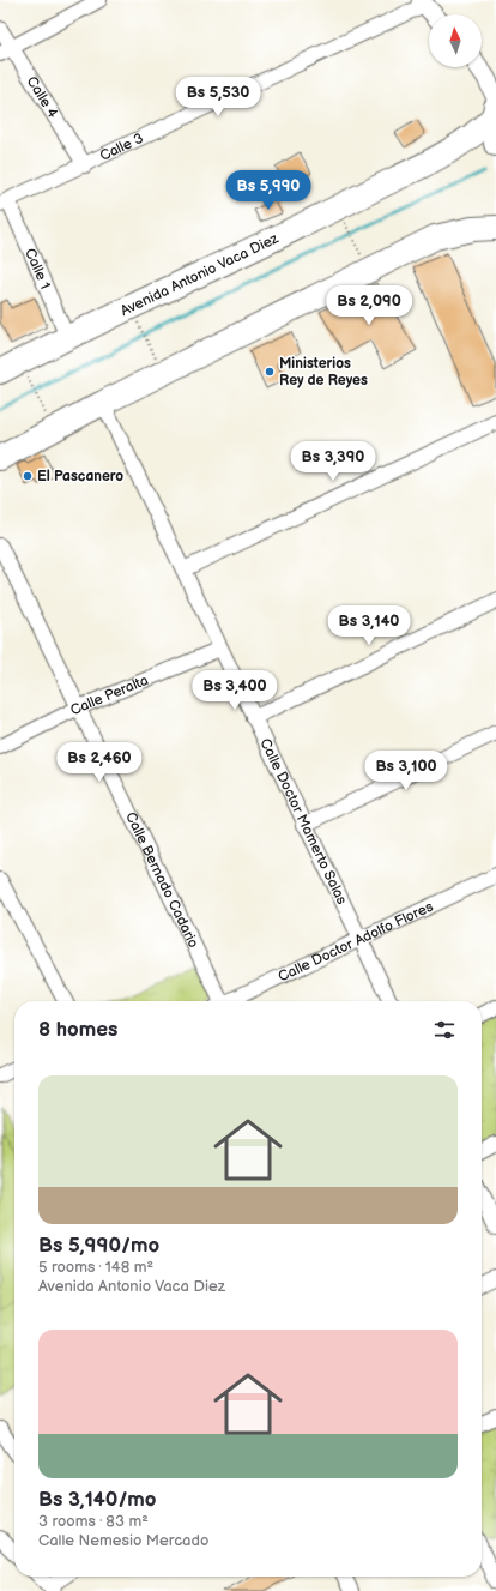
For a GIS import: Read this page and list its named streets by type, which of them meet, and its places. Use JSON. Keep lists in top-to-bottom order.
{
  "streets": {
    "highway": ["Avenida Antonio Vaca Diez"],
    "street": [
      "Calle 4",
      "Calle 3",
      "Calle 1",
      "Calle Peralta",
      "Calle Doctor Mamerto Salas",
      "Calle Bernado Cadario",
      "Calle Doctor Adolfo Flores"
    ]
  },
  "crossings": [
    ["Calle 4", "Calle 3"],
    ["Calle 3", "Calle 1"],
    ["Calle 1", "Avenida Antonio Vaca Diez"],
    ["Calle Peralta", "Calle Doctor Mamerto Salas"],
    ["Calle Peralta", "Calle Bernado Cadario"],
    ["Calle Doctor Mamerto Salas", "Calle Doctor Adolfo Flores"]
  ],
  "places": ["Ministerios Rey de Reyes", "El Pascanero"],
  "north": "top",
  "page": {
    "price": [
      "Bs 5,530",
      "Bs 5,990",
      "Bs 2,090",
      "Bs 3,390",
      "Bs 3,140",
      "Bs 3,400",
      "Bs 2,460",
      "Bs 3,100"
    ],
    "heading": "8 homes",
    "list": [
      {
        "name": "Bs 5,990/mo",
        "note": "5 rooms · 148 m² · Avenida Antonio Vaca Diez"
      },
      {
        "name": "Bs 3,140/mo",
        "note": "3 rooms · 83 m² · Calle Nemesio Mercado"
      }
    ]
  }
}
